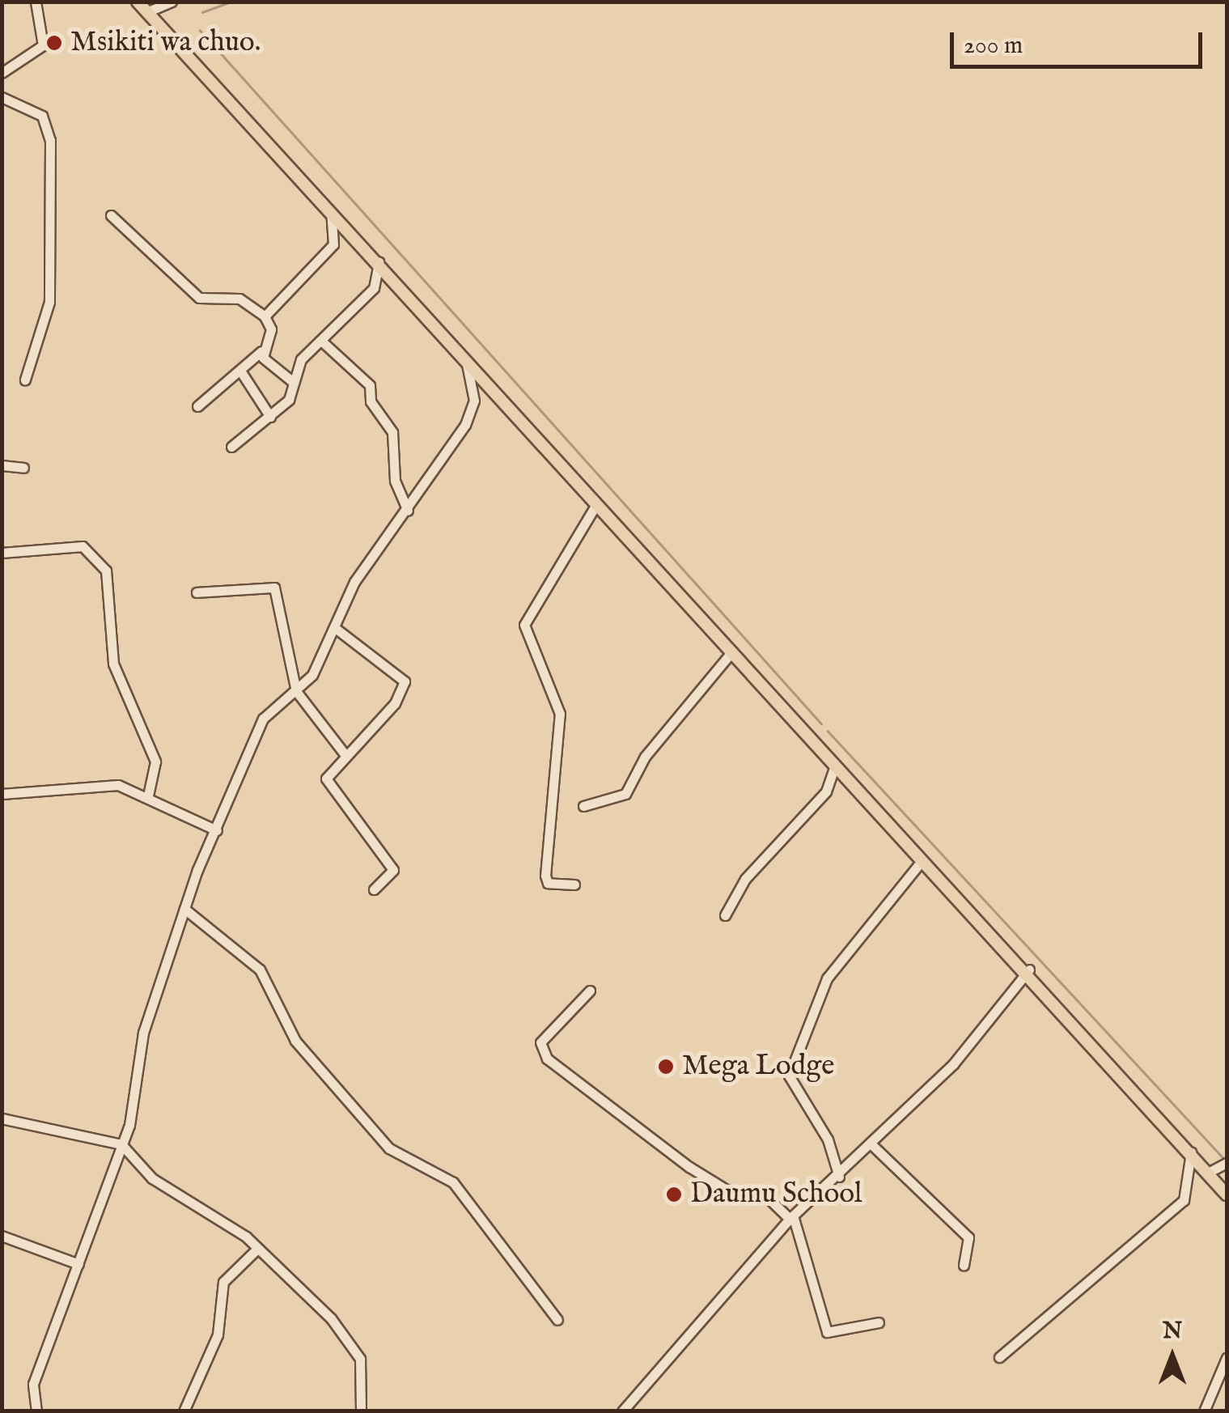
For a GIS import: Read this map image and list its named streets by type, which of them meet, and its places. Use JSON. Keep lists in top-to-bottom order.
{
  "places": ["Msikiti wa chuo.", "Mega Lodge", "Daumu School"],
  "scale_bar": "200 m",
  "north": "top"
}
